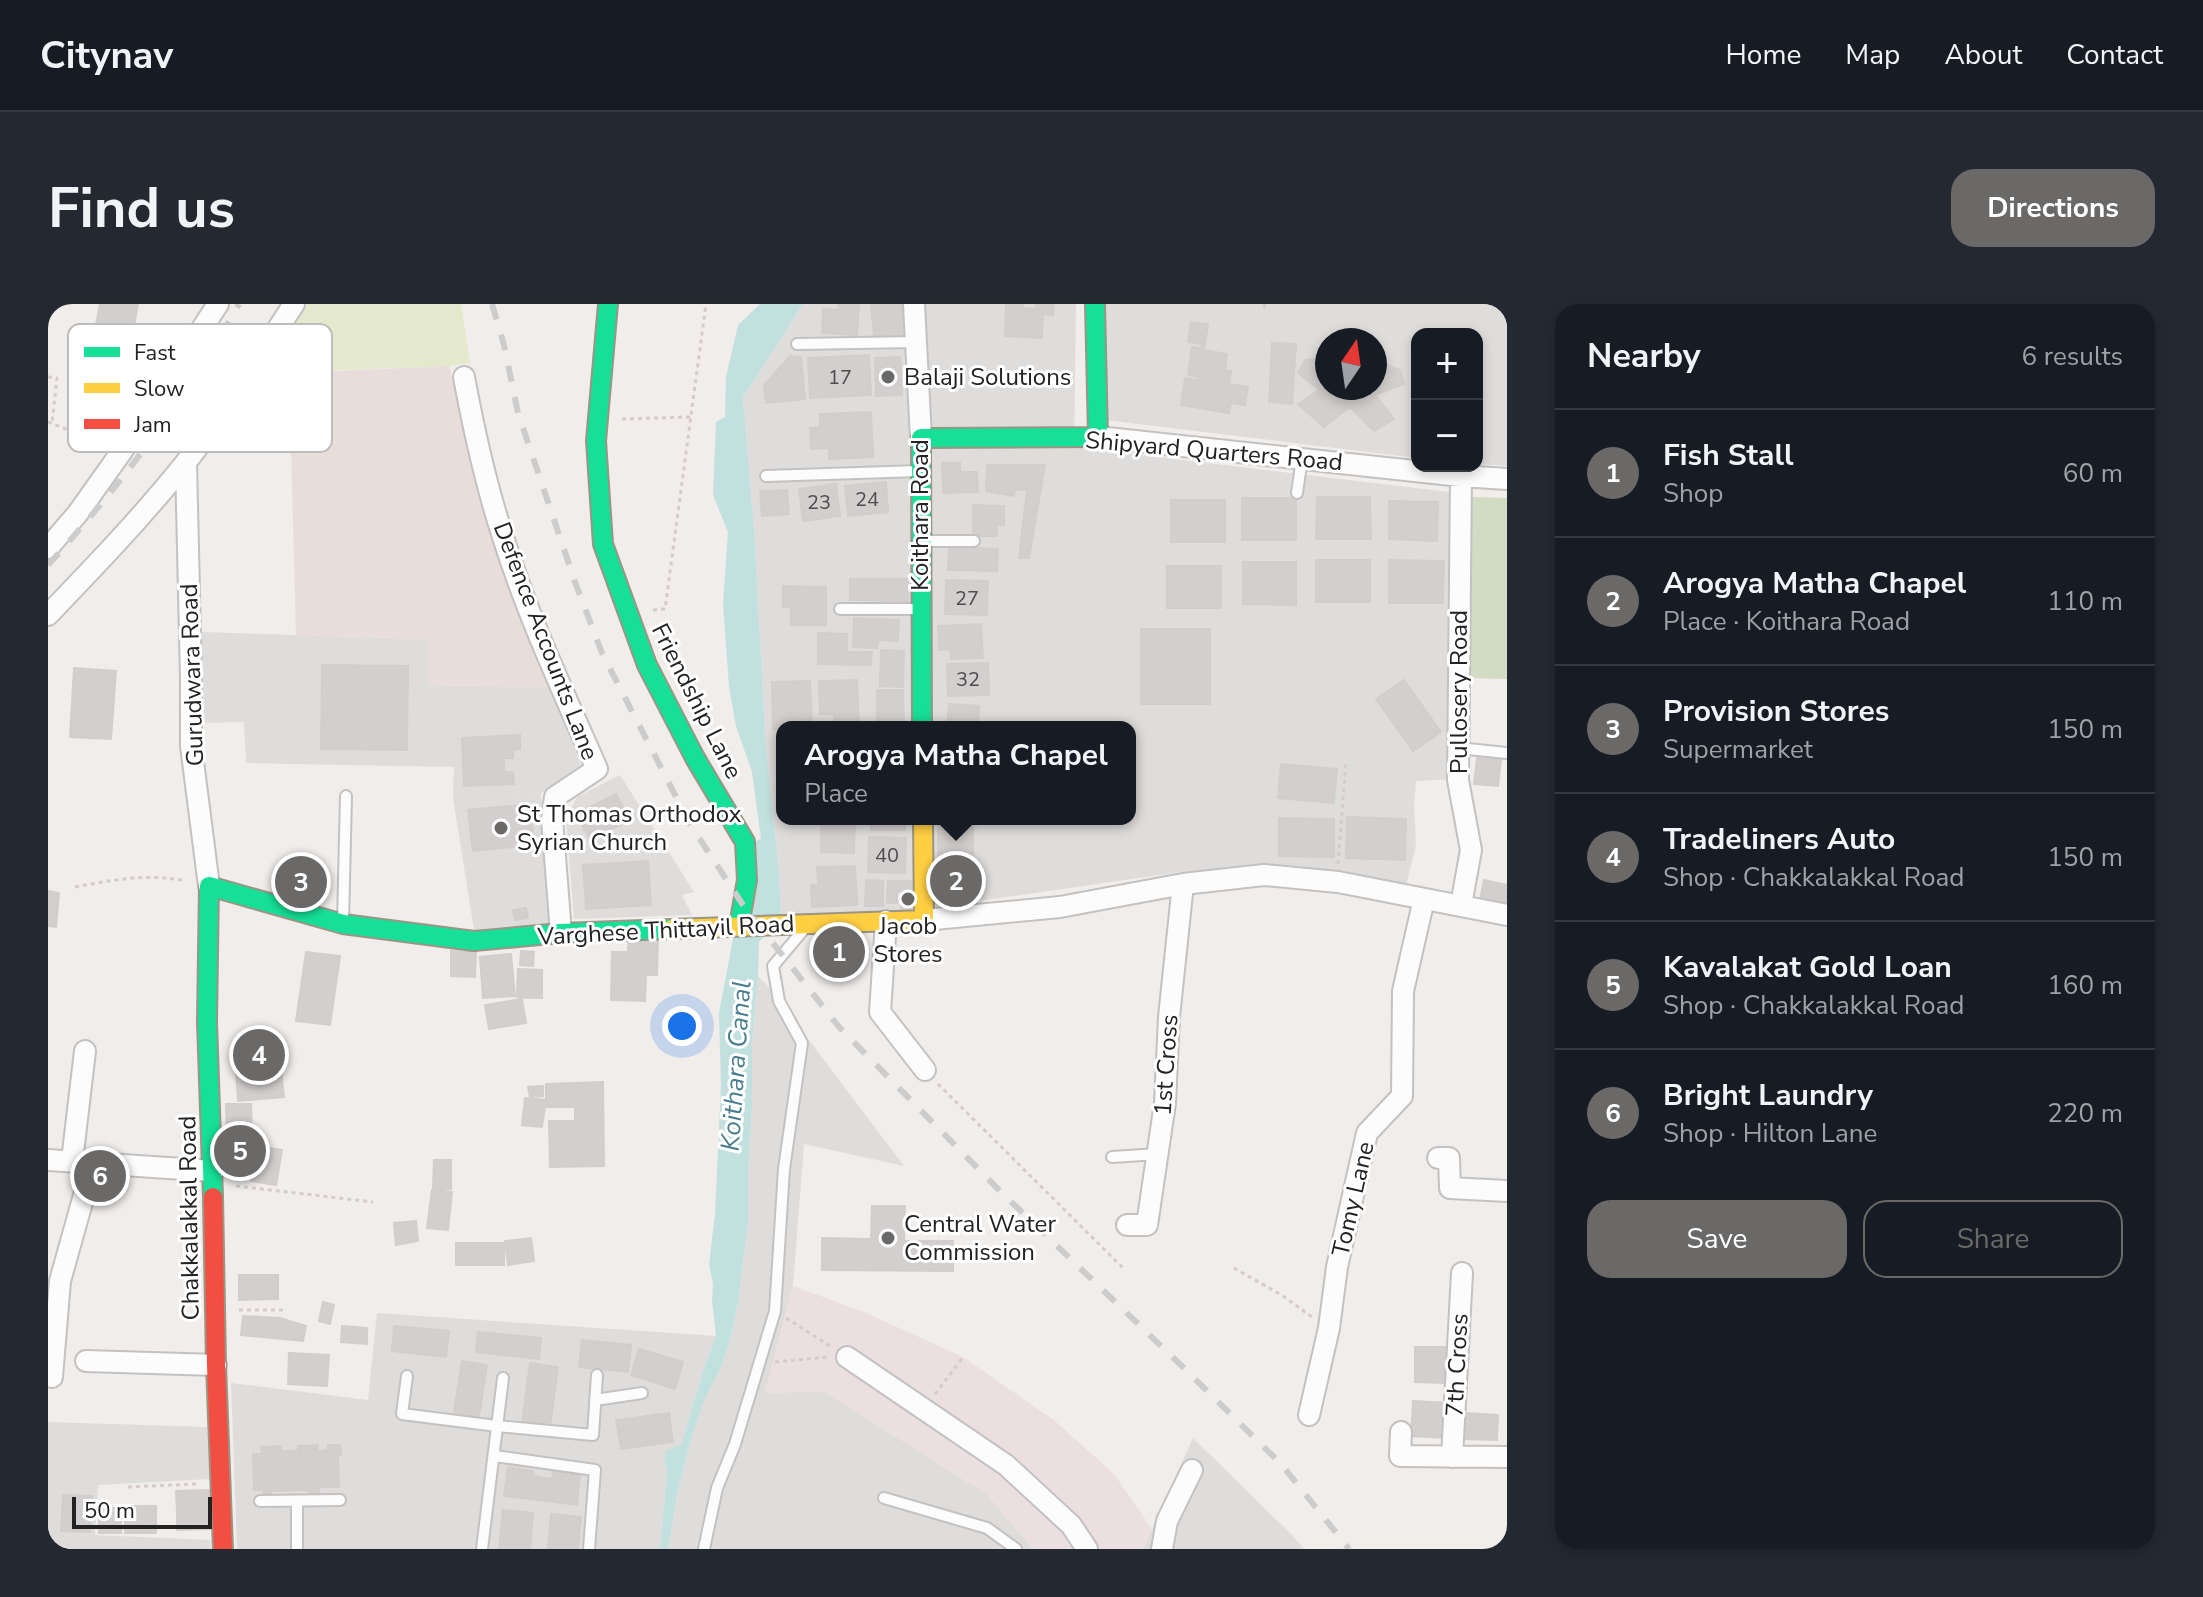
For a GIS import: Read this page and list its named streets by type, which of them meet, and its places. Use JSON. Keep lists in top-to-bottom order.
{
  "streets": {
    "street": [
      "Shipyard Quarters Road",
      "Koithara Road",
      "Defence Accounts Lane",
      "Gurudwara Road",
      "Pullosery Road",
      "Friendship Lane",
      "Varghese Thittayil Road",
      "1st Cross",
      "Tomy Lane",
      "Chakkalakkal Road",
      "7th Cross"
    ]
  },
  "crossings": [
    ["Shipyard Quarters Road", "Koithara Road"],
    ["Shipyard Quarters Road", "Pullosery Road"],
    ["Defence Accounts Lane", "Varghese Thittayil Road"],
    ["Gurudwara Road", "Varghese Thittayil Road"],
    ["Gurudwara Road", "Chakkalakkal Road"],
    ["Pullosery Road", "Varghese Thittayil Road"],
    ["Friendship Lane", "Varghese Thittayil Road"],
    ["Varghese Thittayil Road", "1st Cross"],
    ["Varghese Thittayil Road", "Tomy Lane"],
    ["Varghese Thittayil Road", "Chakkalakkal Road"]
  ],
  "water": ["Koithara Canal"],
  "places": [
    "Balaji Solutions",
    "St Thomas Orthodox Syrian Church",
    "Jacob Stores",
    "Central Water Commission"
  ],
  "house_numbers": [
    "17",
    "24",
    "23",
    "27",
    "32",
    "40"
  ],
  "legend": ["Fast", "Slow", "Jam"],
  "scale_bar": "50 m",
  "north": "top",
  "page": {
    "header": "Citynav",
    "nav": [
      "Home",
      "Map",
      "About",
      "Contact"
    ],
    "buttons": [
      "Directions",
      ["Save", "Share"]
    ],
    "title": "Find us",
    "heading": ["Nearby", "6 results"],
    "map_buttons": ["+", "−"],
    "list": [
      {
        "mark": "1",
        "name": "Fish Stall",
        "note": "Shop",
        "value": "60 m"
      },
      {
        "mark": "2",
        "name": "Arogya Matha Chapel",
        "note": "Place · Koithara Road",
        "value": "110 m"
      },
      {
        "mark": "3",
        "name": "Provision Stores",
        "note": "Supermarket",
        "value": "150 m"
      },
      {
        "mark": "4",
        "name": "Tradeliners Auto",
        "note": "Shop · Chakkalakkal Road",
        "value": "150 m"
      },
      {
        "mark": "5",
        "name": "Kavalakat Gold Loan",
        "note": "Shop · Chakkalakkal Road",
        "value": "160 m"
      },
      {
        "mark": "6",
        "name": "Bright Laundry",
        "note": "Shop · Hilton Lane",
        "value": "220 m"
      }
    ],
    "popup": ["Arogya Matha Chapel", "Place"],
    "pins": [
      "2",
      "3",
      "1",
      "4",
      "5",
      "6"
    ],
    "scale": "50 m"
  }
}
